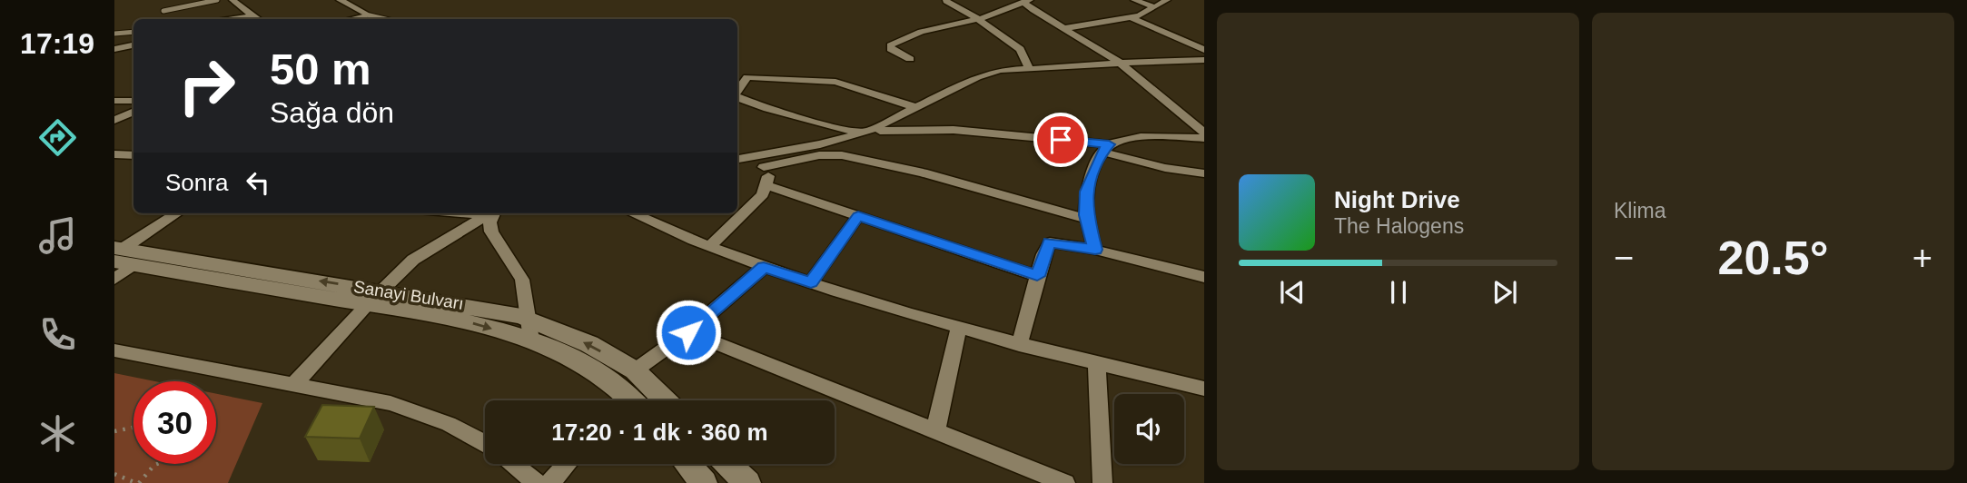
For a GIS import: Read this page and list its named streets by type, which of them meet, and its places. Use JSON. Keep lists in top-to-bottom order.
{
  "streets": {
    "main road": ["Sanayi Bulvarı"]
  },
  "page": {
    "tabs": "17:19",
    "tile": "Klima",
    "turn": ["50 m", "Sağa dön"],
    "then": "Sonra",
    "song": ["Night Drive", "The Halogens"],
    "heat": ["−", "20.5°", "+"],
    "limit": "30",
    "trip": "17:20 · 1 dk · 360 m"
  }
}
